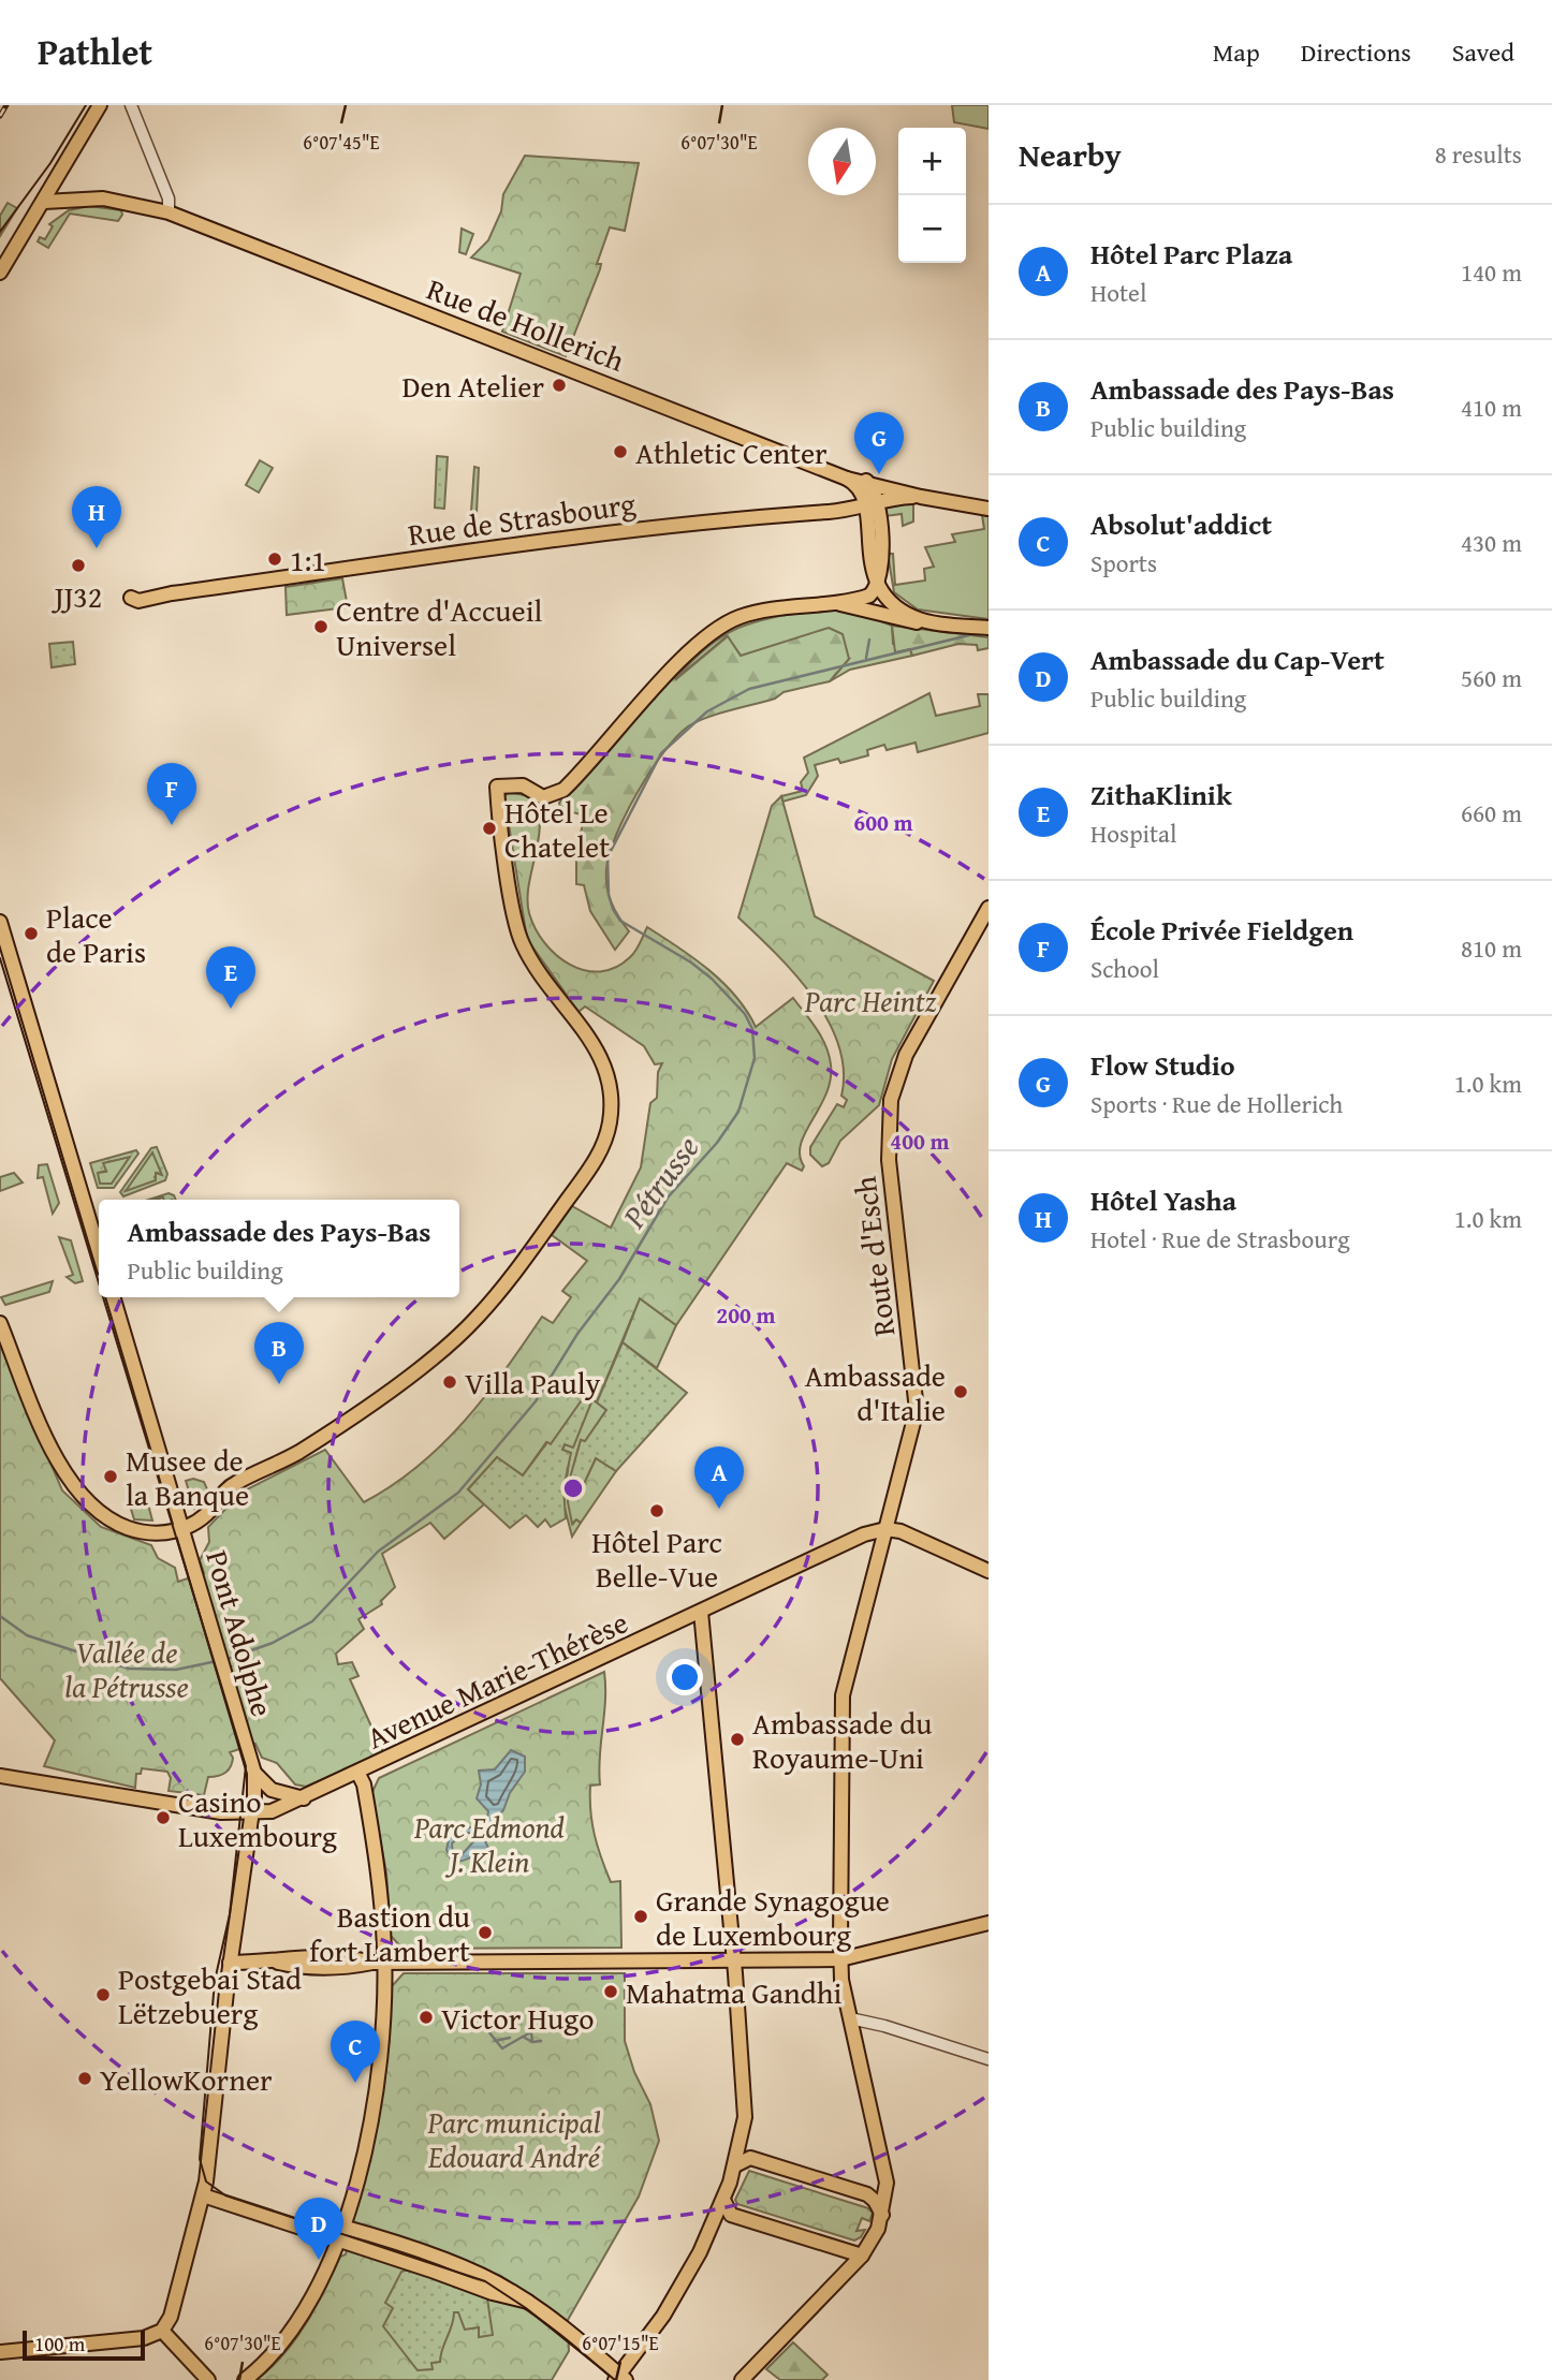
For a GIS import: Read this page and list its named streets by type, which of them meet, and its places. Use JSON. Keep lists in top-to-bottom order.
{
  "streets": {
    "main road": [
      "Rue de Hollerich",
      "Rue de Strasbourg",
      "Route d'Esch",
      "Pont Adolphe",
      "Avenue Marie-Thérèse"
    ]
  },
  "crossings": [
    ["Rue de Hollerich", "Rue de Strasbourg"],
    ["Route d'Esch", "Avenue Marie-Thérèse"],
    ["Pont Adolphe", "Avenue Marie-Thérèse"]
  ],
  "water": ["Pétrusse"],
  "parks": [
    "Parc Heintz",
    "Vallée de la Pétrusse",
    "Parc Edmond J. Klein",
    "Parc municipal Edouard André"
  ],
  "places": [
    "Den Atelier",
    "Athletic Center",
    "1:1",
    "JJ32",
    "Centre d'Accueil Universel",
    "Hôtel Le Chatelet",
    "Place de Paris",
    "Villa Pauly",
    "Ambassade d'Italie",
    "Musee de la Banque",
    "Hôtel Parc Belle-Vue",
    "Ambassade du Royaume-Uni",
    "Casino Luxembourg",
    "Grande Synagogue de Luxembourg",
    "Bastion du fort Lambert",
    "Mahatma Gandhi",
    "Postgebai Stad Lëtzebuerg",
    "Victor Hugo",
    "YellowKorner"
  ],
  "scale_bar": "100 m",
  "north": "bottom",
  "page": {
    "header": "Pathlet",
    "nav": ["Map", "Directions", "Saved"],
    "heading": ["Nearby", "8 results"],
    "map_buttons": ["+", "−"],
    "list": [
      {
        "mark": "A",
        "name": "Hôtel Parc Plaza",
        "note": "Hotel",
        "value": "140 m"
      },
      {
        "mark": "B",
        "name": "Ambassade des Pays-Bas",
        "note": "Public building",
        "value": "410 m"
      },
      {
        "mark": "C",
        "name": "Absolut'addict",
        "note": "Sports",
        "value": "430 m"
      },
      {
        "mark": "D",
        "name": "Ambassade du Cap-Vert",
        "note": "Public building",
        "value": "560 m"
      },
      {
        "mark": "E",
        "name": "ZithaKlinik",
        "note": "Hospital",
        "value": "660 m"
      },
      {
        "mark": "F",
        "name": "École Privée Fieldgen",
        "note": "School",
        "value": "810 m"
      },
      {
        "mark": "G",
        "name": "Flow Studio",
        "note": "Sports · Rue de Hollerich",
        "value": "1.0 km"
      },
      {
        "mark": "H",
        "name": "Hôtel Yasha",
        "note": "Hotel · Rue de Strasbourg",
        "value": "1.0 km"
      }
    ],
    "pins": [
      "G",
      "H",
      "F",
      "E",
      "B",
      "A",
      "C",
      "D"
    ],
    "popup": ["Ambassade des Pays-Bas", "Public building"],
    "scale": "100 m"
  },
  "coordinates": ["6°07'45\"E", "6°07'30\"E", "6°07'15\"E"],
  "rings": ["600 m", "400 m", "200 m"]
}
